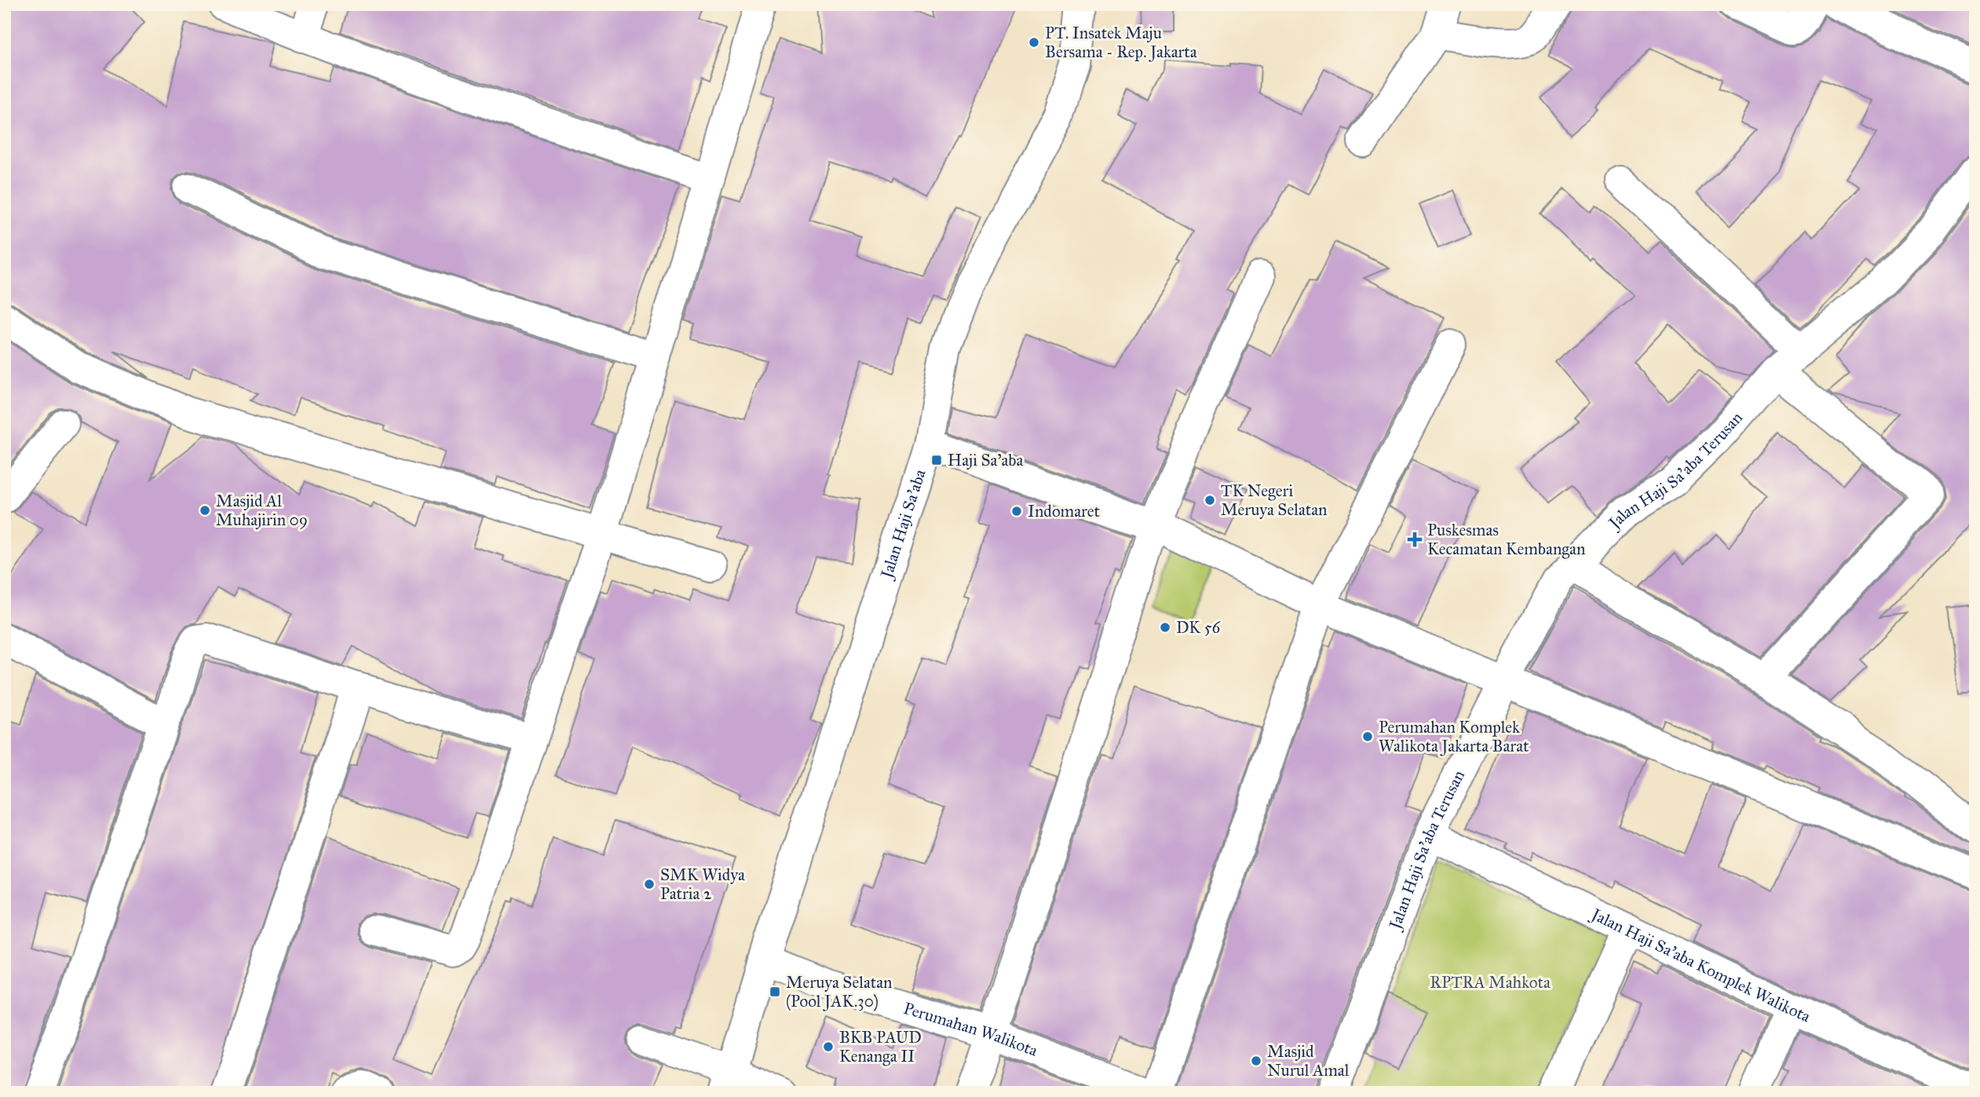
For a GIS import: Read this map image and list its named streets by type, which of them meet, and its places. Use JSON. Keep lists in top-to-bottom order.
{
  "streets": {
    "street": [
      "Jalan Haji Sa'aba Terusan",
      "Jalan Haji Sa'aba",
      "Jalan Haji Sa'aba Komplek Walikota",
      "Perumahan Walikota"
    ]
  },
  "crossings": [
    ["Jalan Haji Sa'aba Terusan", "Jalan Haji Sa'aba Komplek Walikota"],
    ["Jalan Haji Sa'aba", "Perumahan Walikota"]
  ],
  "parks": ["RPTRA Mahkota"],
  "places": {
    "other": [
      "PT. Insatek Maju Bersama - Rep. Jakarta",
      "TK Negeri Meruya Selatan",
      "Masjid Al Muhajirin 09",
      "Indomaret",
      "DK 56",
      "Perumahan Komplek Walikota Jakarta Barat",
      "SMK Widya Patria 2",
      "BKB PAUD Kenanga II",
      "Masjid Nurul Amal"
    ],
    "transit": ["Haji Sa'aba", "Meruya Selatan (Pool JAK.30)"],
    "health": ["Puskesmas Kecamatan Kembangan"]
  }
}
